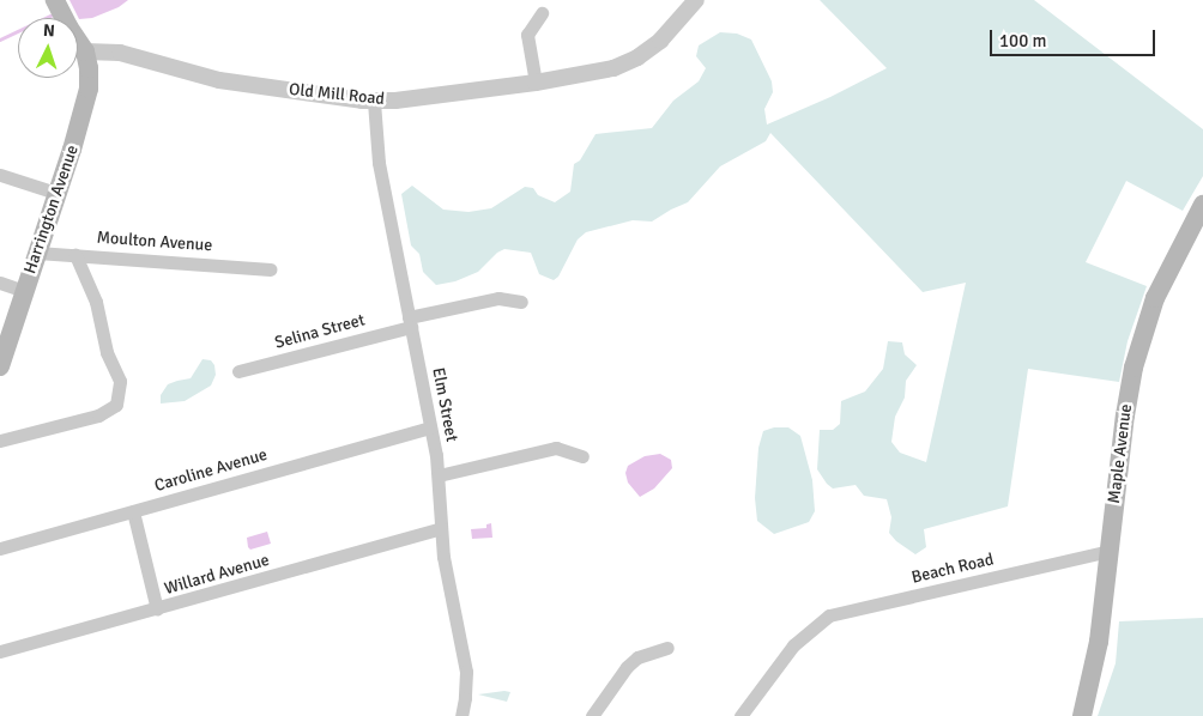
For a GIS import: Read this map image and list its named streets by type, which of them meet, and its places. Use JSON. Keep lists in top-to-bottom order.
{
  "streets": {
    "main road": ["Harrington Avenue", "Maple Avenue"],
    "street": [
      "Old Mill Road",
      "Moulton Avenue",
      "Selina Street",
      "Elm Street",
      "Caroline Avenue",
      "Beach Road",
      "Willard Avenue"
    ]
  },
  "crossings": [
    ["Old Mill Road", "Harrington Avenue"],
    ["Old Mill Road", "Elm Street"],
    ["Harrington Avenue", "Moulton Avenue"],
    ["Selina Street", "Elm Street"],
    ["Elm Street", "Caroline Avenue"],
    ["Elm Street", "Willard Avenue"],
    ["Maple Avenue", "Beach Road"]
  ],
  "scale_bar": "100 m",
  "north": "top"
}
